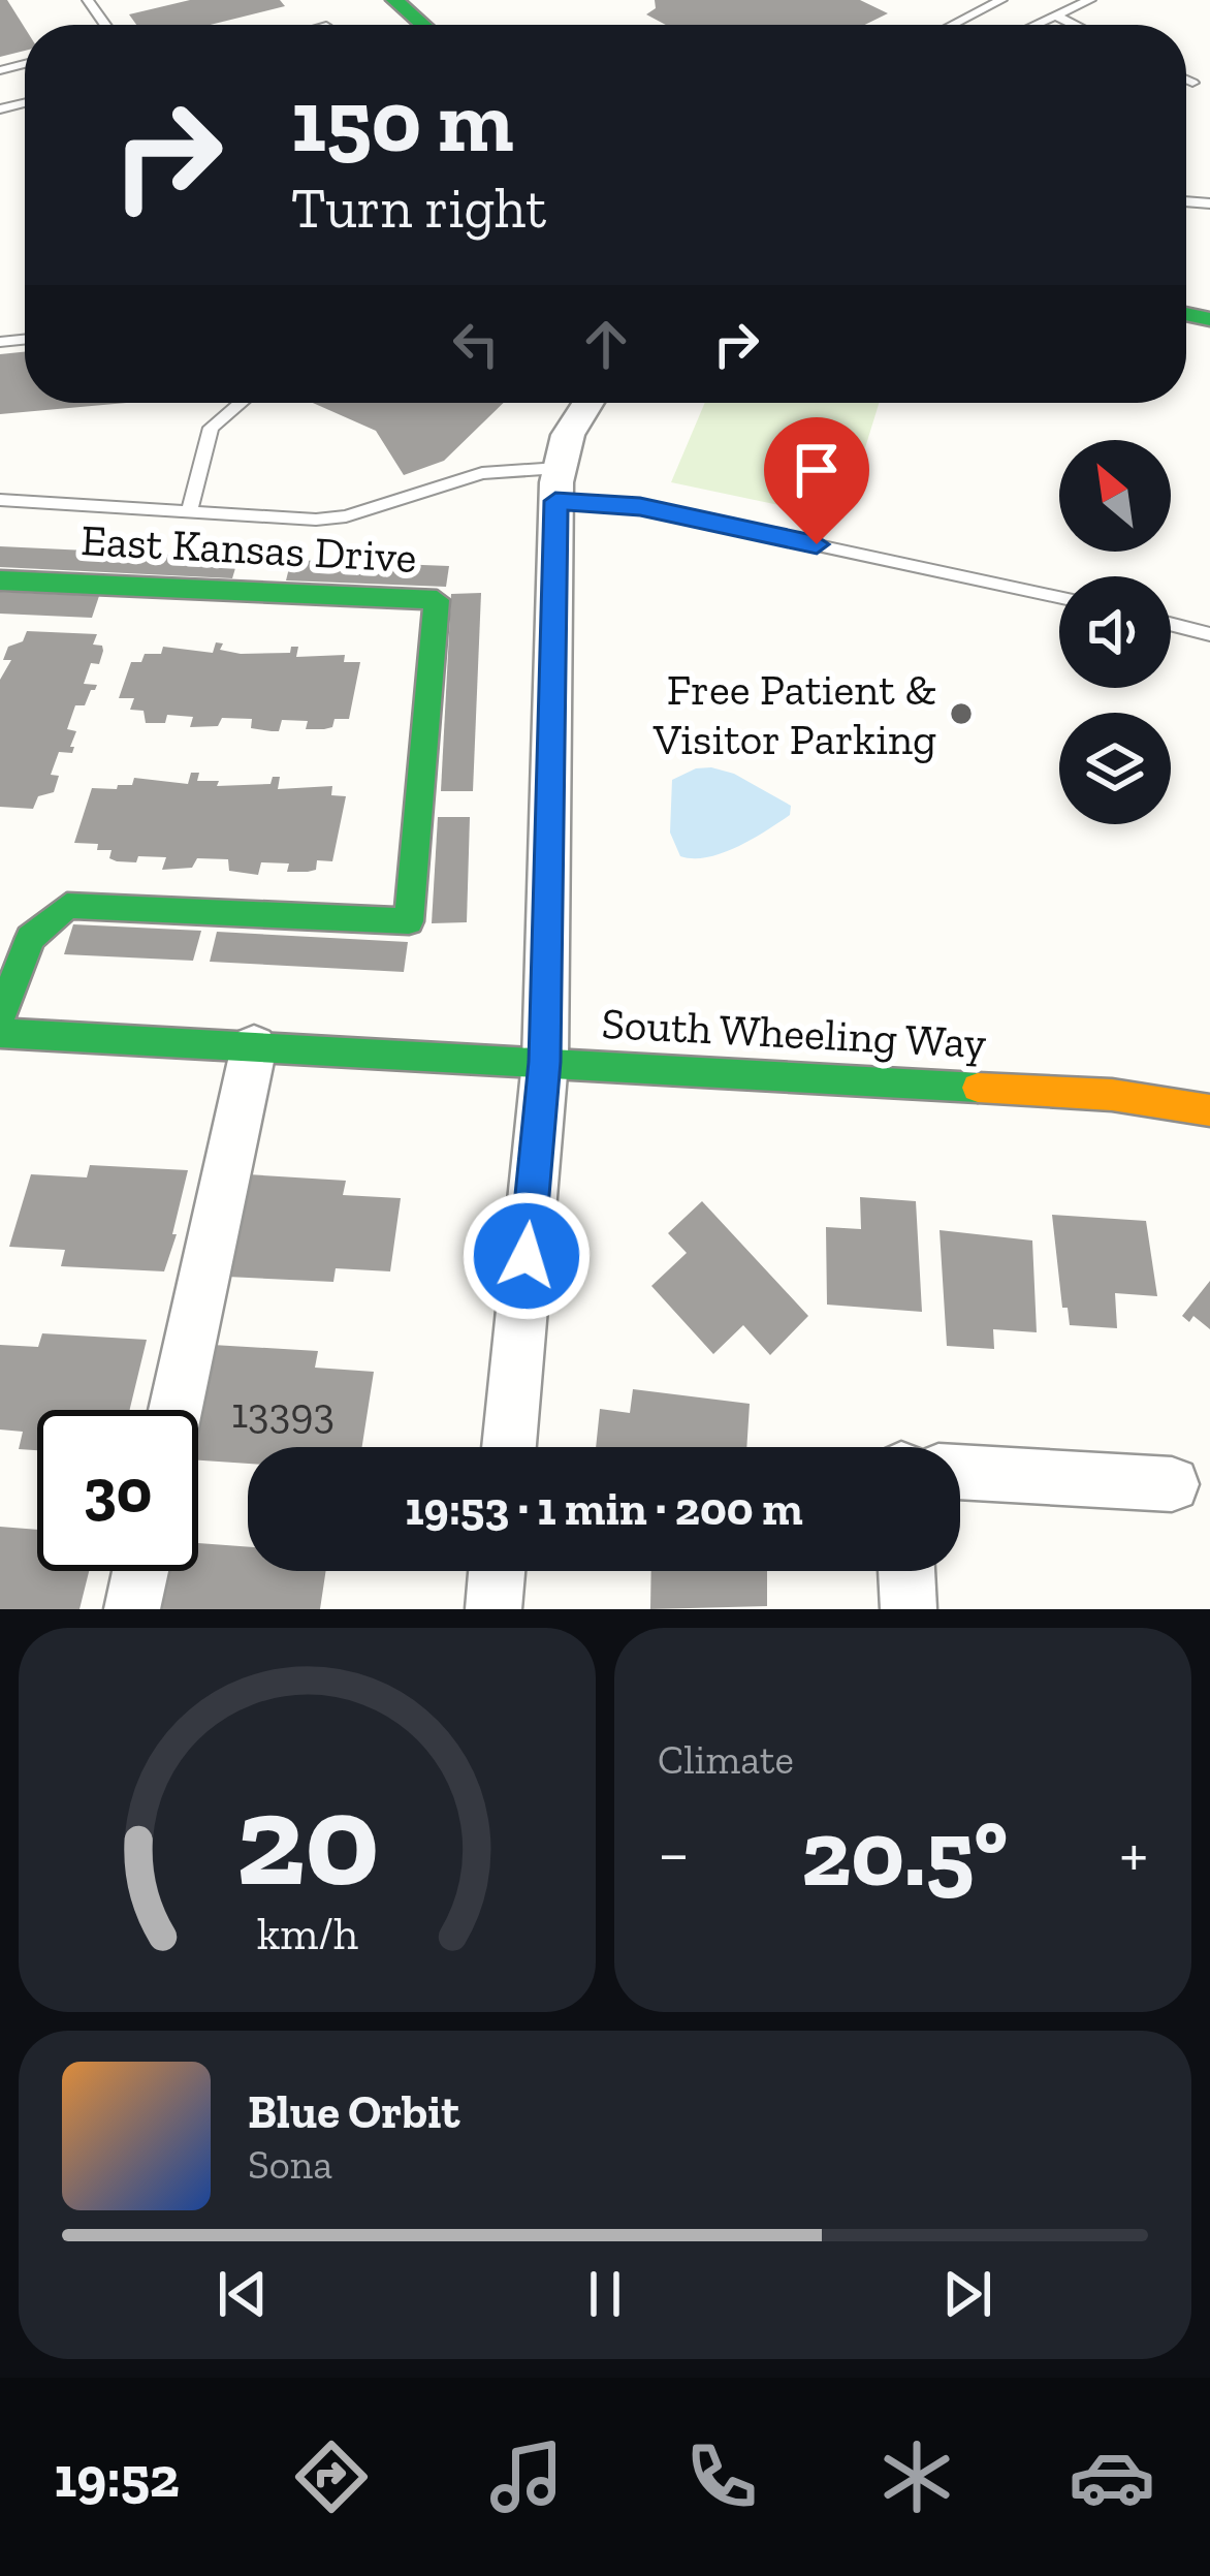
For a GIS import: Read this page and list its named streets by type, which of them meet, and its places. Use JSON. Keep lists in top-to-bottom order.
{
  "streets": {
    "street": ["East Kansas Drive", "South Wheeling Way"]
  },
  "places": ["Free Patient & Visitor Parking"],
  "house_numbers": ["13393"],
  "north": "top left",
  "page": {
    "turn": ["150 m", "Turn right"],
    "limit": "30",
    "trip": "19:53 · 1 min · 200 m",
    "tile": "Climate",
    "heat": ["−", "20.5°", "+"],
    "song": ["Blue Orbit", "Sona"],
    "tabs": "19:52",
    "gauge": ["20", "km/h"]
  }
}
